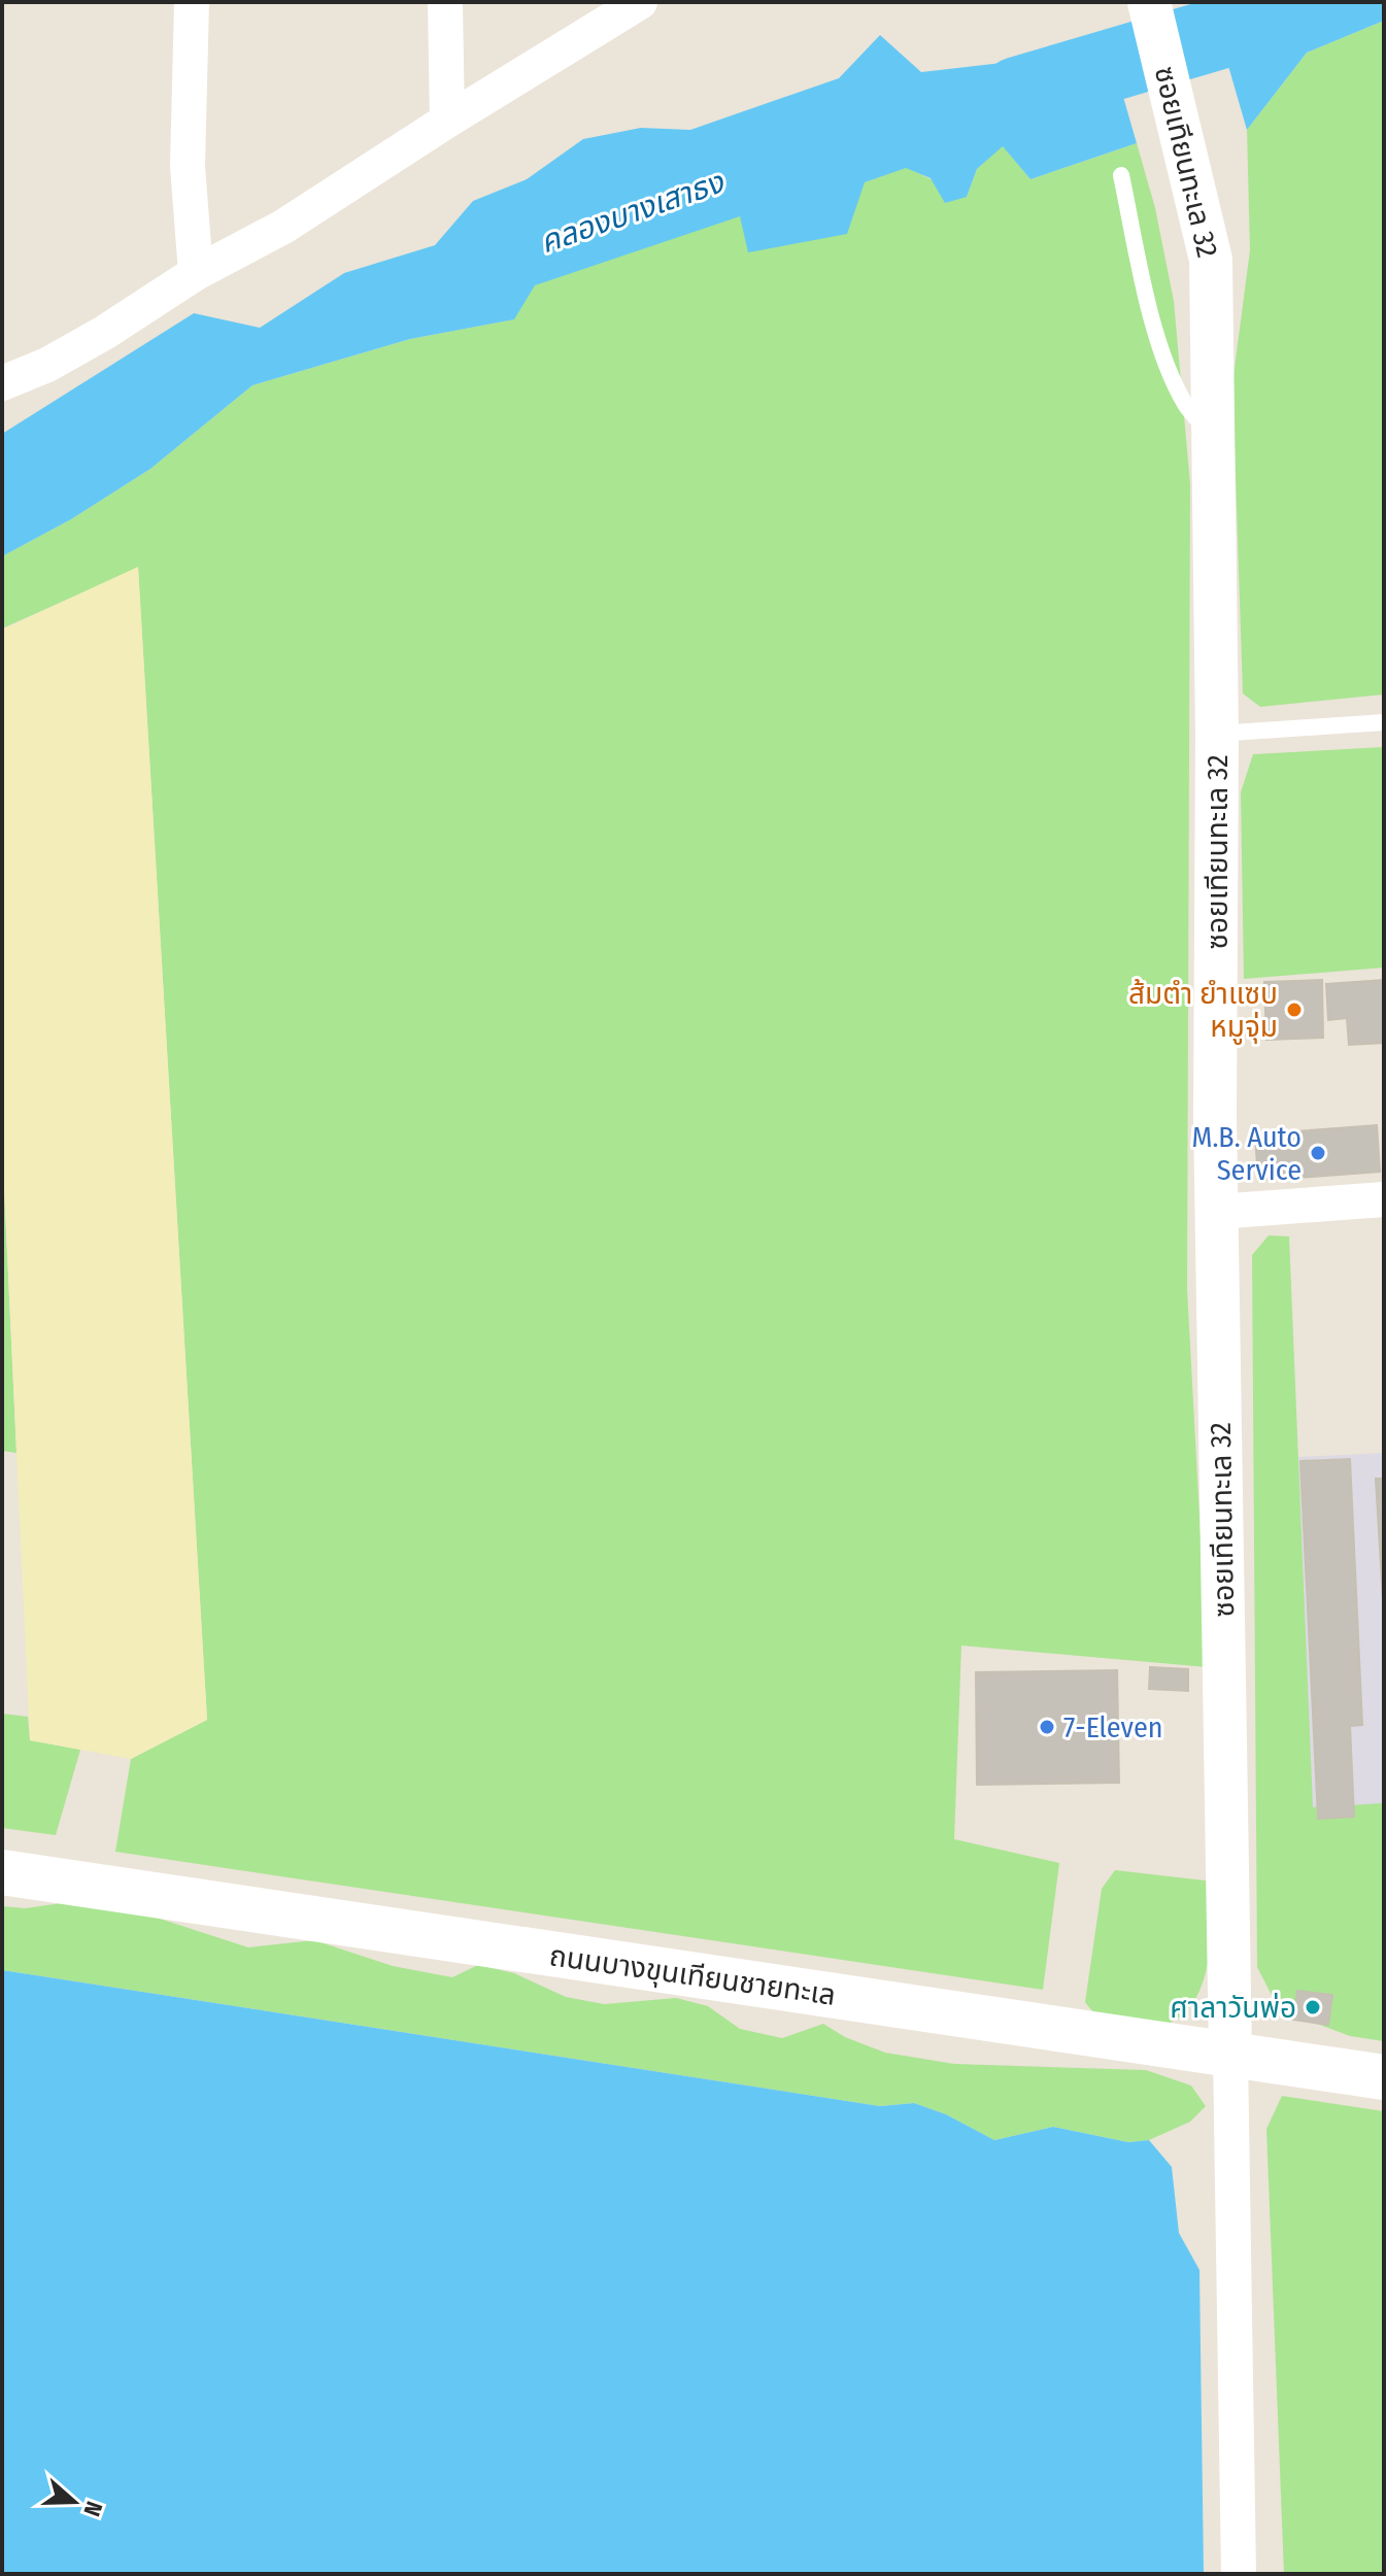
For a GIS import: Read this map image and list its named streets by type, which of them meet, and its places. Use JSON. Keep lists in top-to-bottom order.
{
  "streets": {
    "main road": ["ถนนบางขุนเทียนชายทะเล"],
    "street": ["ซอยเทียนทะเล 32"]
  },
  "crossings": [
    ["ซอยเทียนทะเล 32", "ถนนบางขุนเทียนชายทะเล"]
  ],
  "water": ["คลองบางเสาธง"],
  "places": [
    "ส้มตำ ยำแซบ หมูจุ่ม",
    "M.B. Auto Service",
    "7-Eleven",
    "ศาลาวันพ่อ"
  ],
  "north": "right"
}
